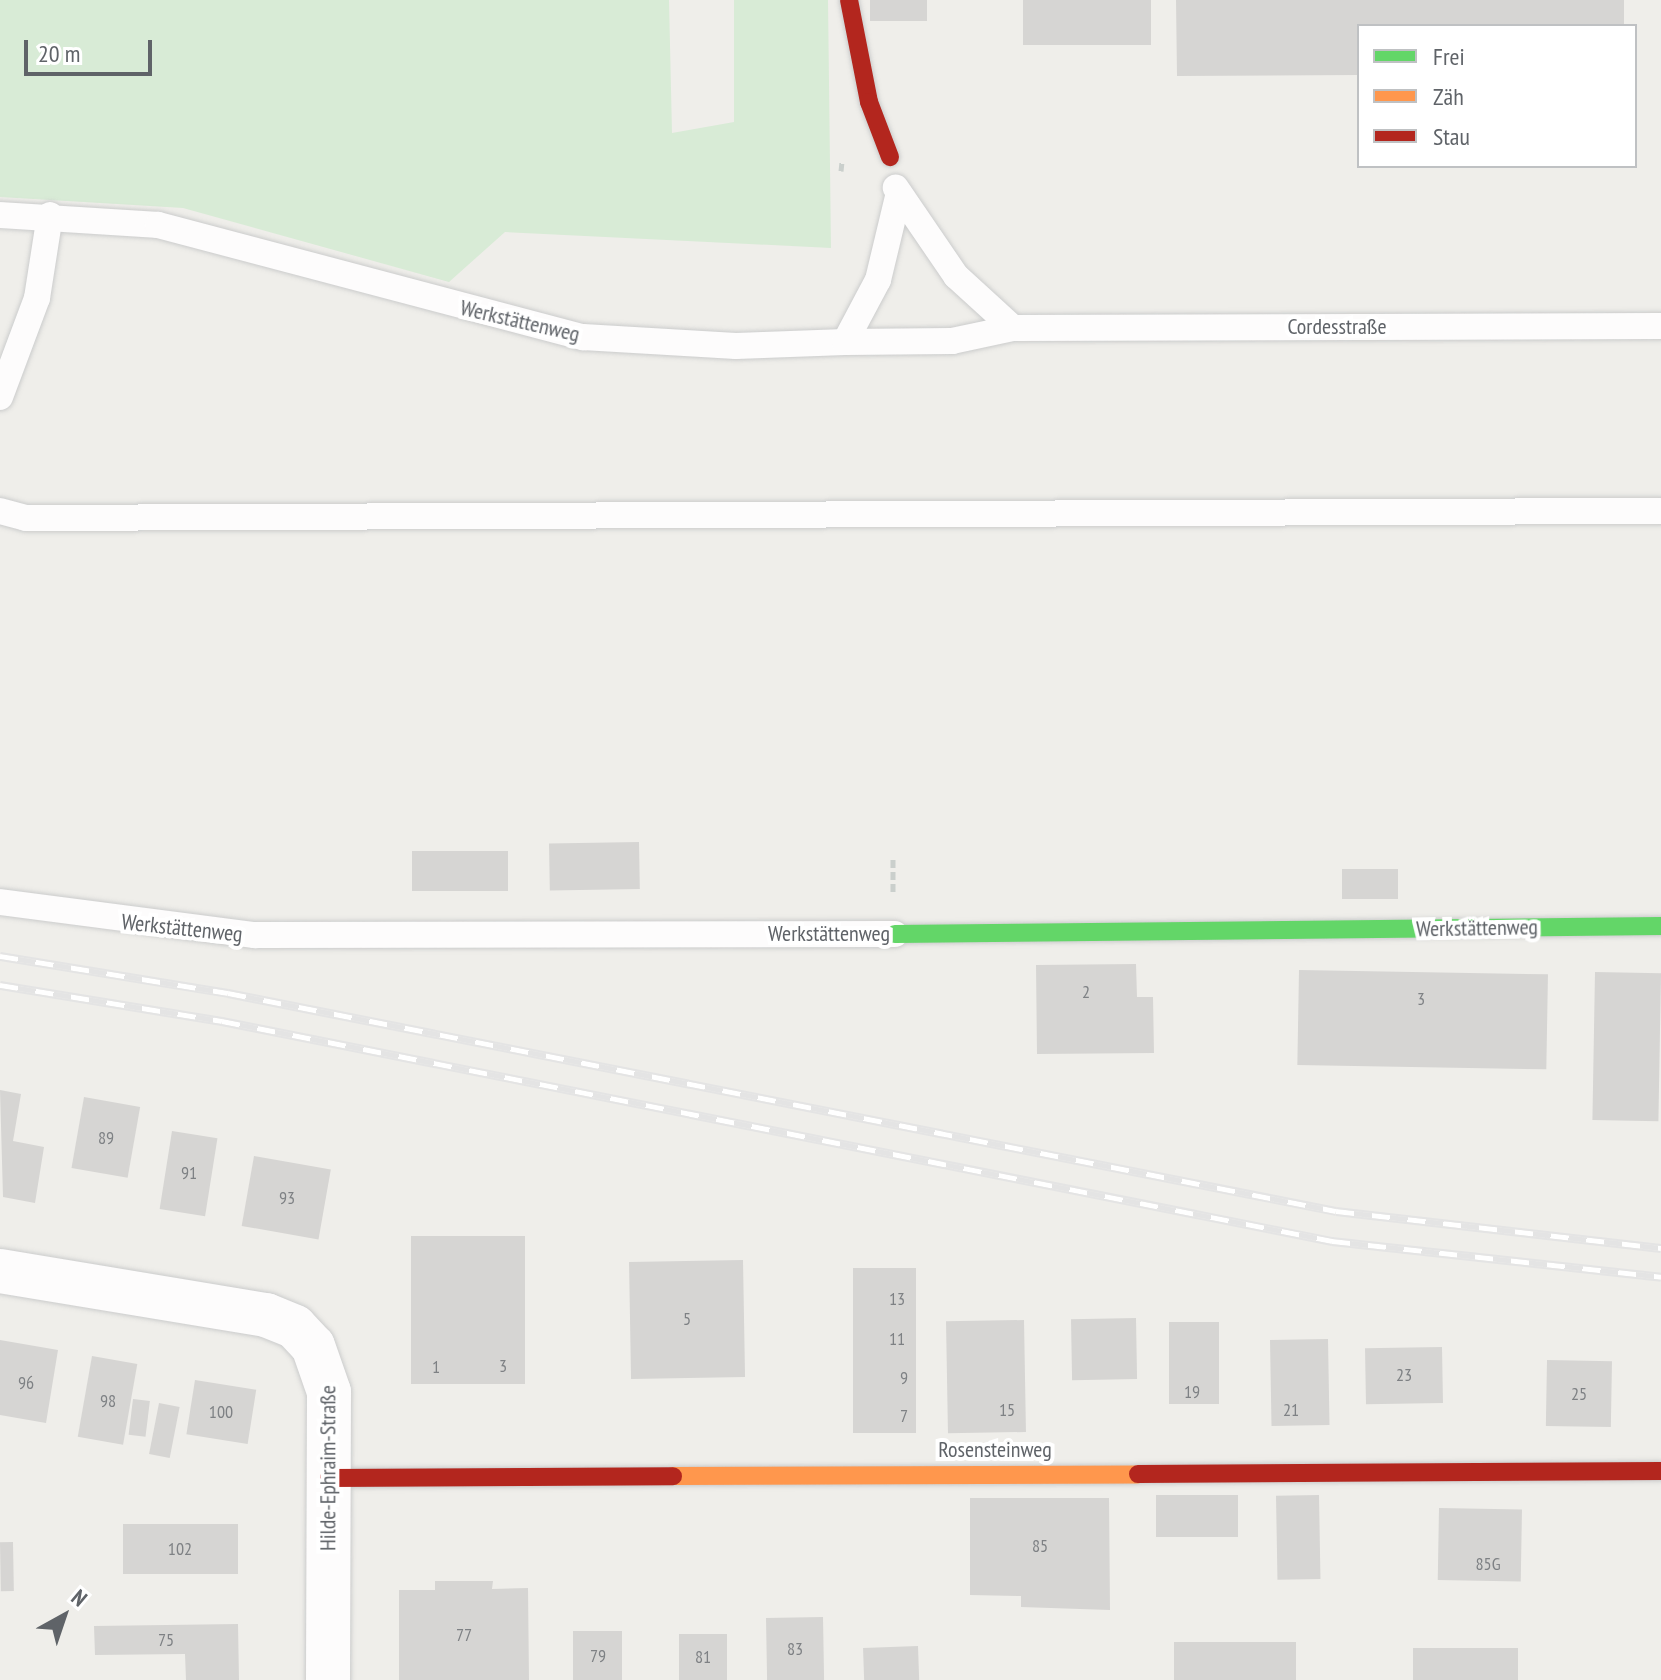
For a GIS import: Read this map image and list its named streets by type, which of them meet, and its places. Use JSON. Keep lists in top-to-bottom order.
{
  "streets": {
    "street": ["Werkstättenweg", "Rosensteinweg", "Hilde-Ephraim-Straße"],
    "lane": ["Cordesstraße"]
  },
  "crossings": [
    ["Werkstättenweg", "Cordesstraße"],
    ["Rosensteinweg", "Hilde-Ephraim-Straße"]
  ],
  "house_numbers": [
    "2",
    "3",
    "89",
    "91",
    "93",
    "13",
    "5",
    "11",
    "3",
    "1",
    "23",
    "9",
    "96",
    "19",
    "25",
    "98",
    "15",
    "21",
    "100",
    "7",
    "85",
    "102",
    "85G",
    "77",
    "75",
    "83",
    "79",
    "81"
  ],
  "legend": ["Frei", "Zäh", "Stau"],
  "scale_bar": "20 m",
  "north": "top right"
}
